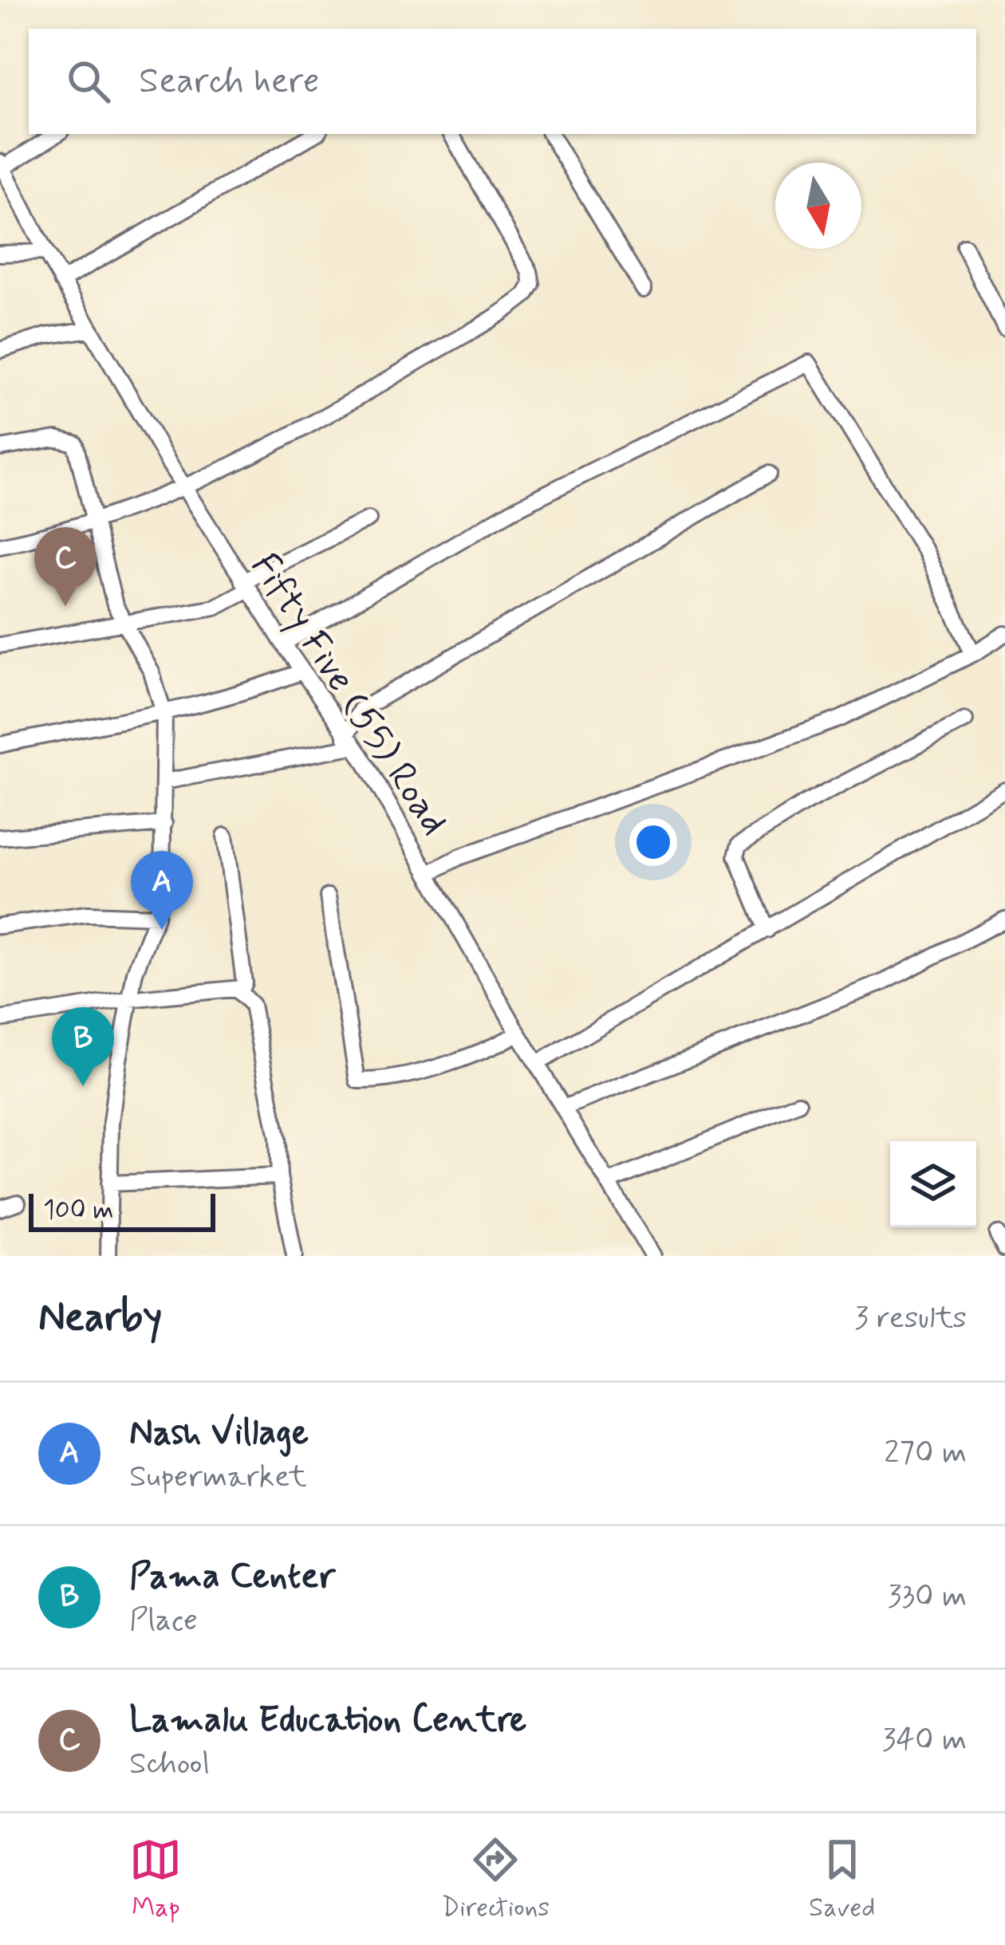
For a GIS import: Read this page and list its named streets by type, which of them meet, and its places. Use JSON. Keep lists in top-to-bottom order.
{
  "streets": {
    "street": ["Fifty Five (55) Road"]
  },
  "scale_bar": "100 m",
  "north": "bottom",
  "page": {
    "search": "Search here",
    "pins": ["C", "A", "B"],
    "scale": "100 m",
    "heading": ["Nearby", "3 results"],
    "list": [
      {
        "mark": "A",
        "name": "Nash Village",
        "note": "Supermarket",
        "value": "270 m"
      },
      {
        "mark": "B",
        "name": "Pama Center",
        "note": "Place",
        "value": "330 m"
      },
      {
        "mark": "C",
        "name": "Lamalu Education Centre",
        "note": "School",
        "value": "340 m"
      }
    ],
    "nav": ["Map", "Directions", "Saved"]
  }
}
